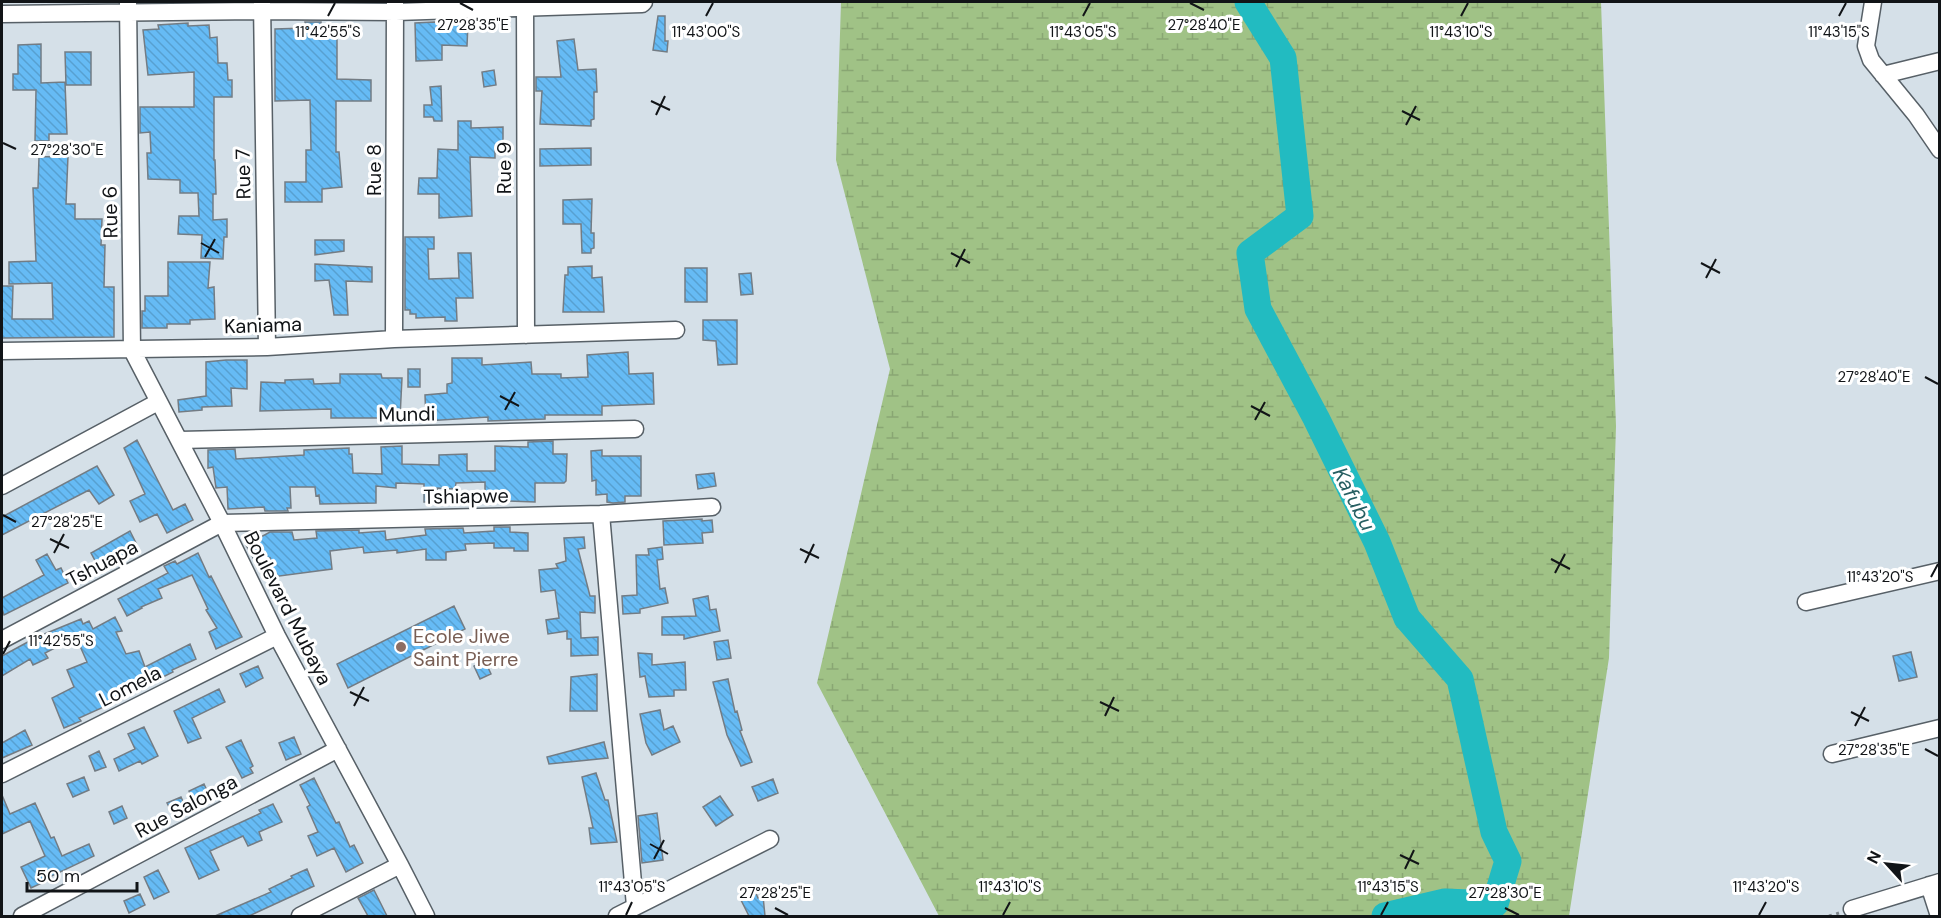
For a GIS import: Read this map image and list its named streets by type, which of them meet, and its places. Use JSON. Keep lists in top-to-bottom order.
{
  "streets": {
    "street": [
      "Rue 9",
      "Rue 8",
      "Rue 7",
      "Rue 6",
      "Kaniama",
      "Mundi",
      "Tshiapwe",
      "Tshuapa",
      "Boulevard Mubaya",
      "Lomela",
      "Rue Salonga"
    ]
  },
  "crossings": [
    ["Rue 9", "Kaniama"],
    ["Rue 8", "Kaniama"],
    ["Rue 7", "Kaniama"],
    ["Rue 6", "Kaniama"],
    ["Rue 6", "Boulevard Mubaya"],
    ["Kaniama", "Boulevard Mubaya"],
    ["Mundi", "Boulevard Mubaya"],
    ["Tshiapwe", "Tshuapa"],
    ["Tshiapwe", "Boulevard Mubaya"],
    ["Tshuapa", "Boulevard Mubaya"],
    ["Boulevard Mubaya", "Lomela"],
    ["Boulevard Mubaya", "Rue Salonga"]
  ],
  "water": ["Kafubu"],
  "places": ["Ecole Jiwe Saint Pierre"],
  "scale_bar": "50 m",
  "north": "top left",
  "coordinates": [
    "27°28'35\"E",
    "27°28'40\"E",
    "11°42'55\"S",
    "11°43'00\"S",
    "11°43'05\"S",
    "11°43'10\"S",
    "11°43'15\"S",
    "27°28'30\"E",
    "27°28'25\"E",
    "11°43'20\"S"
  ]
}
